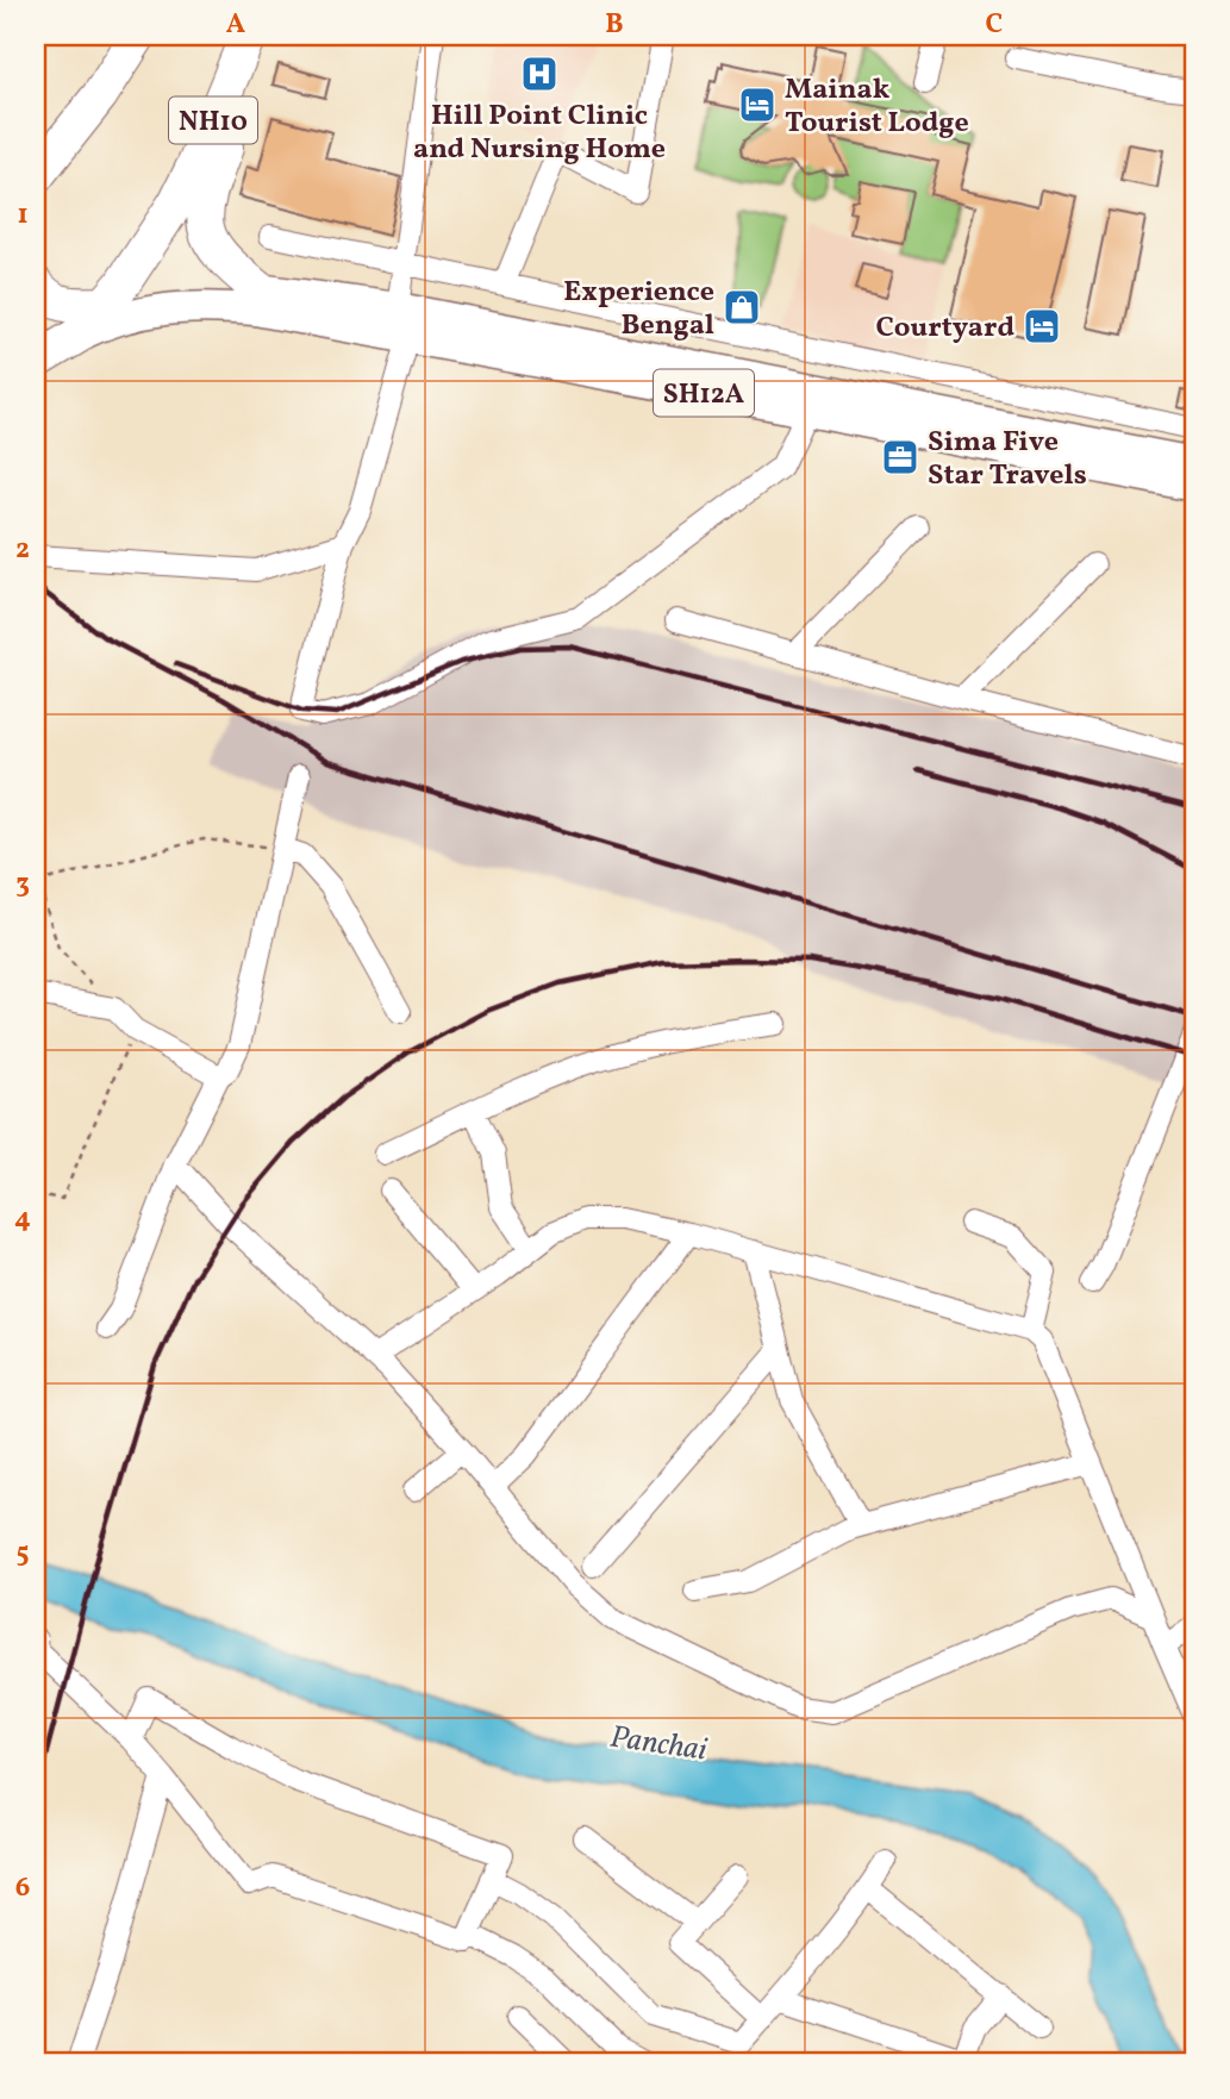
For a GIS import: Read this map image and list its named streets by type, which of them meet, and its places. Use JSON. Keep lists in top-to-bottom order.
{
  "streets": {
    "highway": ["NH10", "SH12A"]
  },
  "crossings": [
    ["NH10", "SH12A"]
  ],
  "water": ["Panchai"],
  "places": {
    "hospital": ["Hill Point Clinic and Nursing Home"],
    "hotel": ["Mainak Tourist Lodge", "Courtyard"],
    "shop": ["Experience Bengal"],
    "office": ["Sima Five Star Travels"]
  },
  "grid": {
    "columns": ["A", "B", "C"],
    "rows": [
      "1",
      "2",
      "3",
      "4",
      "5",
      "6"
    ]
  }
}
